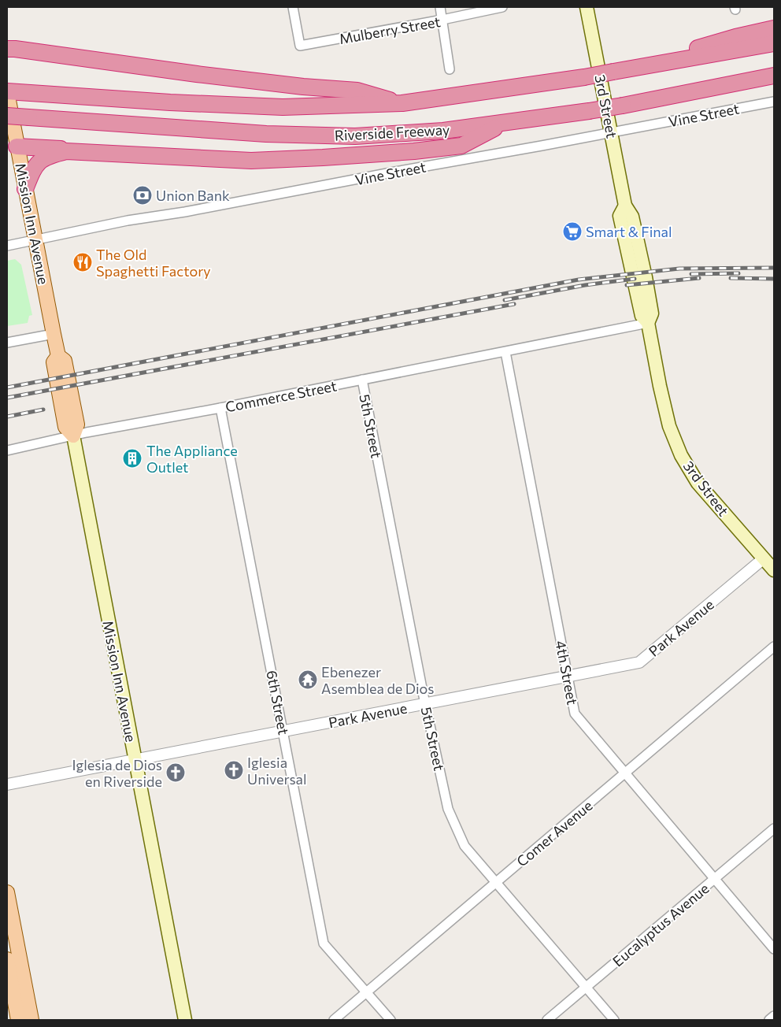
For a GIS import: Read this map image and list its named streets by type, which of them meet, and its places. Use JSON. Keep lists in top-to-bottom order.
{
  "streets": {
    "highway": ["Riverside Freeway"],
    "main road": ["3rd Street", "Mission Inn Avenue"],
    "street": [
      "Mulberry Street",
      "Vine Street",
      "Commerce Street",
      "5th Street",
      "Park Avenue",
      "4th Street",
      "6th Street",
      "Comer Avenue",
      "Eucalyptus Avenue"
    ]
  },
  "crossings": [
    ["3rd Street", "Vine Street"],
    ["3rd Street", "Commerce Street"],
    ["3rd Street", "Park Avenue"],
    ["Vine Street", "Mission Inn Avenue"],
    ["Riverside Freeway", "Mission Inn Avenue"],
    ["Mission Inn Avenue", "Commerce Street"],
    ["Mission Inn Avenue", "Park Avenue"],
    ["Commerce Street", "5th Street"],
    ["Commerce Street", "4th Street"],
    ["Commerce Street", "6th Street"],
    ["5th Street", "Park Avenue"],
    ["5th Street", "Comer Avenue"],
    ["5th Street", "Eucalyptus Avenue"],
    ["Park Avenue", "4th Street"],
    ["Park Avenue", "6th Street"],
    ["4th Street", "Comer Avenue"],
    ["4th Street", "Eucalyptus Avenue"],
    ["6th Street", "Comer Avenue"]
  ],
  "places": {
    "bank": ["Union Bank"],
    "supermarket": ["Smart & Final"],
    "restaurant": ["The Old Spaghetti Factory"],
    "building": ["The Appliance Outlet"],
    "temple": ["Ebenezer Asemblea de Dios"],
    "church": ["Iglesia Universal", "Iglesia de Dios en Riverside"]
  }
}
